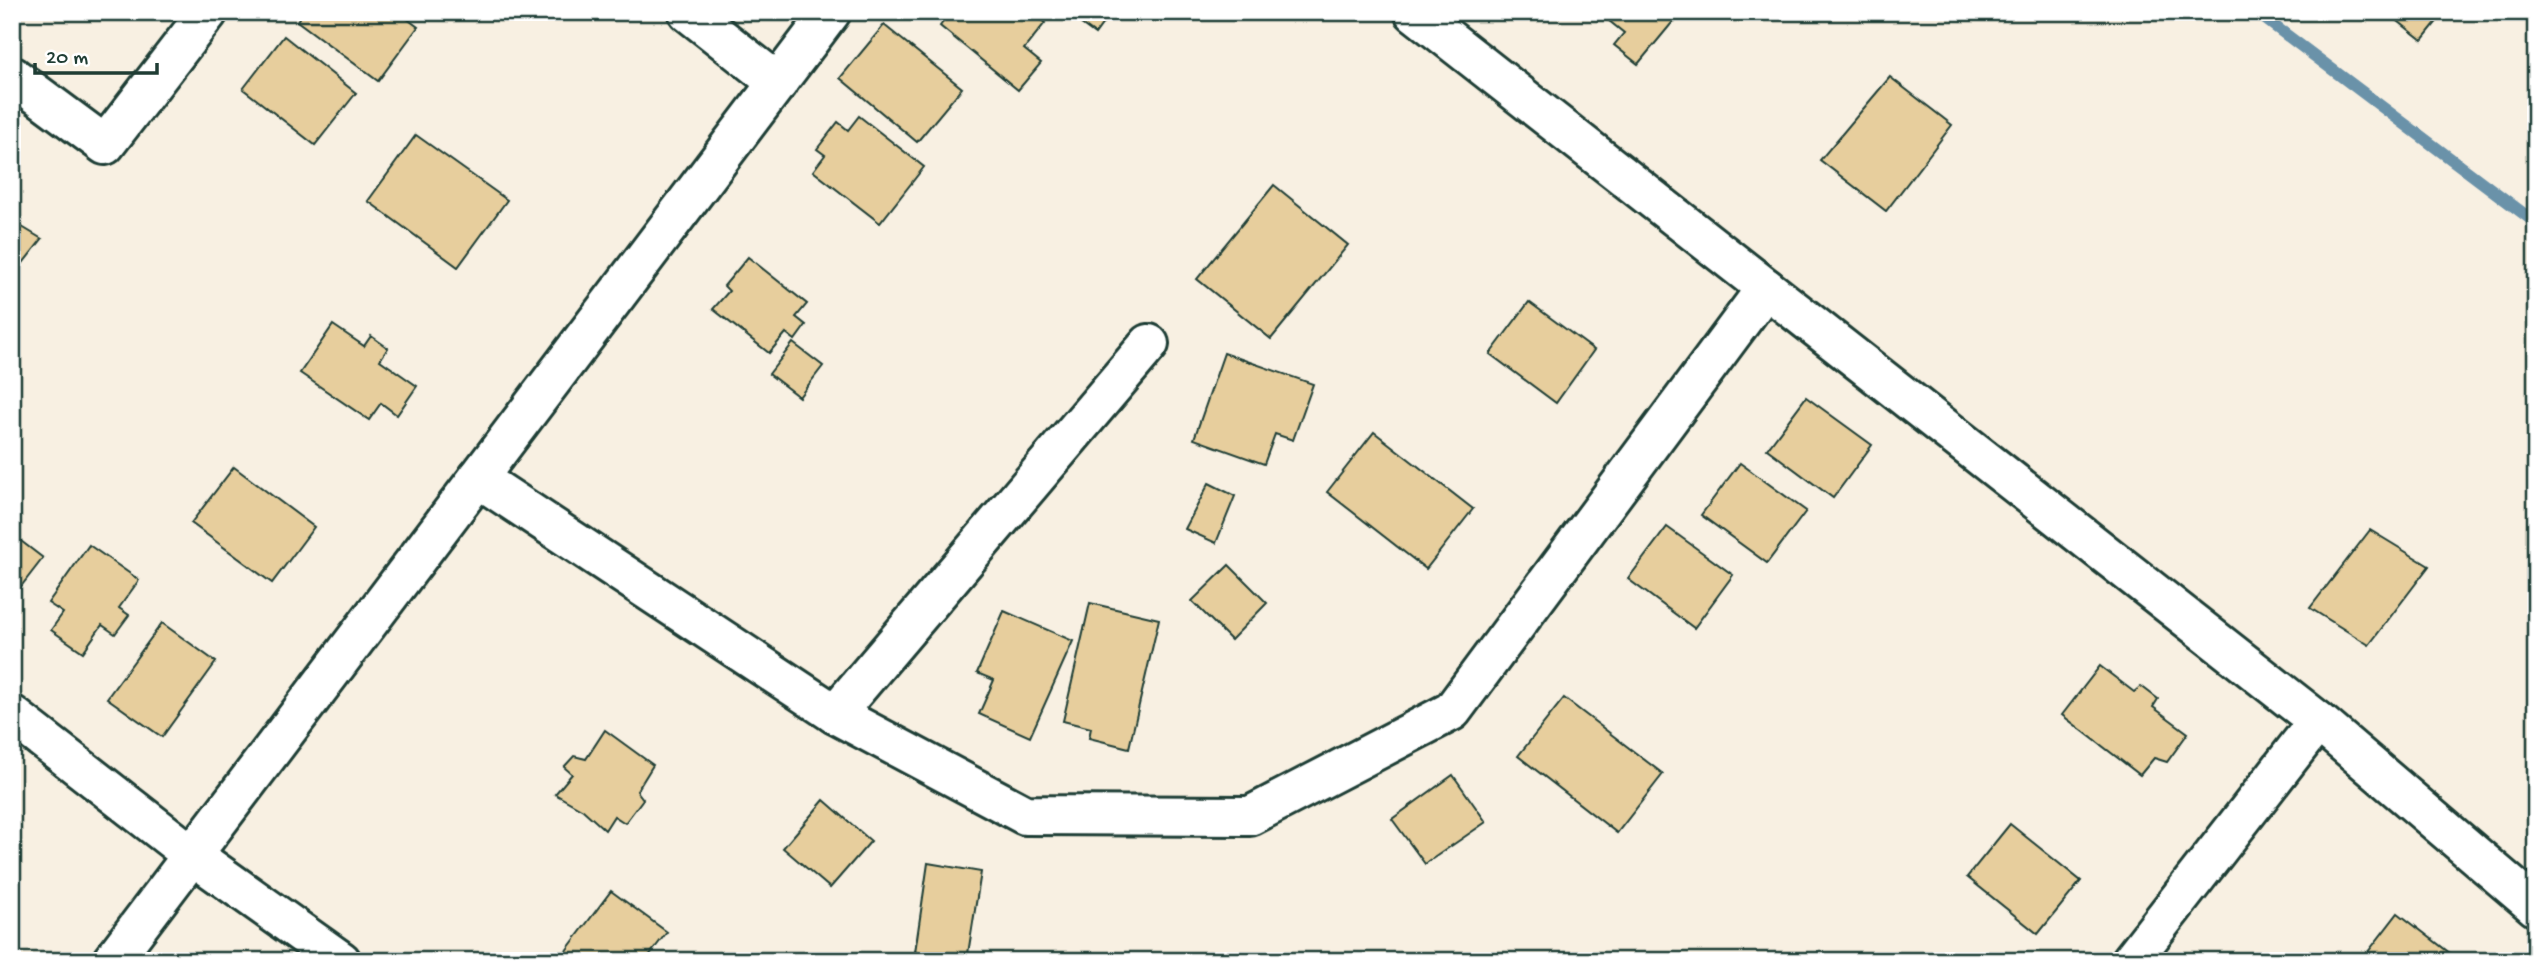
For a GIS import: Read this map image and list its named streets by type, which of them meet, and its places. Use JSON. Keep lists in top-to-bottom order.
{
  "scale_bar": "20 m"
}
